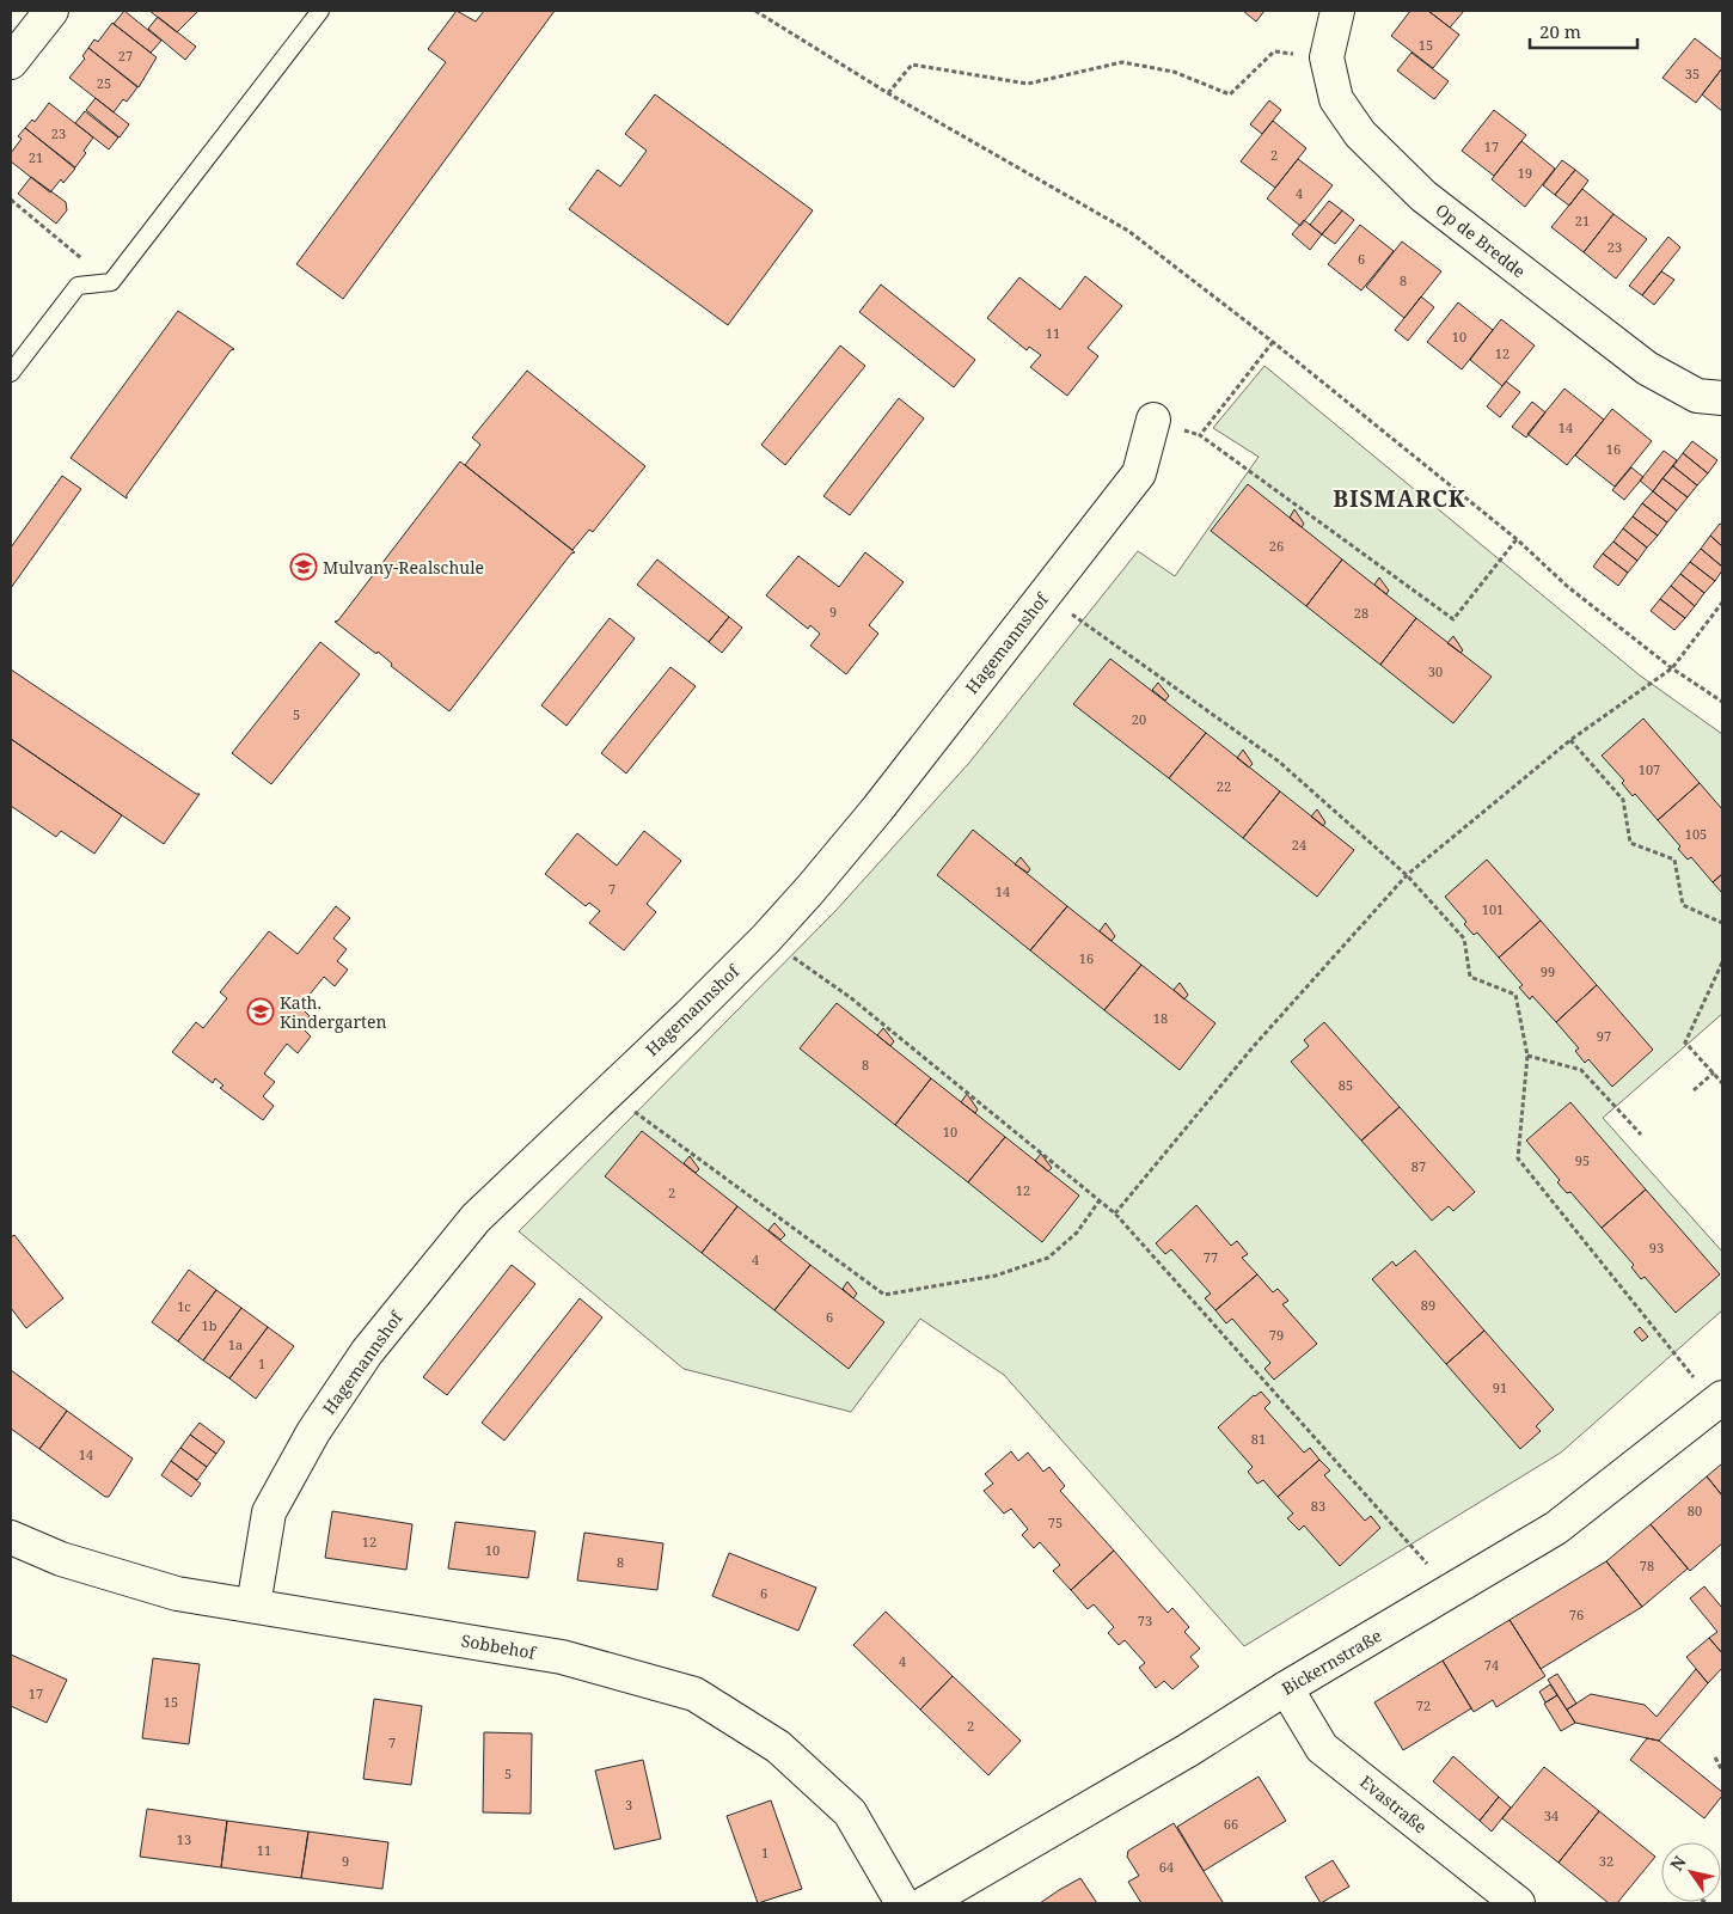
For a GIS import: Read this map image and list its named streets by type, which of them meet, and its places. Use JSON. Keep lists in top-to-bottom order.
{
  "streets": {
    "street": [
      "Op de Bredde",
      "Hagemannshof",
      "Sobbehof",
      "Bickernstraße",
      "Evastraße"
    ]
  },
  "crossings": [
    ["Hagemannshof", "Sobbehof"],
    ["Bickernstraße", "Evastraße"]
  ],
  "districts": ["BISMARCK"],
  "places": {
    "school or university": ["Mulvany-Realschule", "Kath. Kindergarten"]
  },
  "house_numbers": [
    "15",
    "27",
    "35",
    "25",
    "23",
    "17",
    "2",
    "21",
    "19",
    "4",
    "21",
    "23",
    "6",
    "8",
    "11",
    "10",
    "12",
    "14",
    "16",
    "26",
    "9",
    "28",
    "30",
    "5",
    "20",
    "107",
    "22",
    "105",
    "24",
    "7",
    "14",
    "101",
    "16",
    "99",
    "18",
    "97",
    "8",
    "85",
    "10",
    "95",
    "87",
    "12",
    "2",
    "93",
    "77",
    "4",
    "89",
    "1c",
    "6",
    "1b",
    "79",
    "1a",
    "1",
    "91",
    "81",
    "14",
    "83",
    "80",
    "75",
    "12",
    "10",
    "8",
    "78",
    "6",
    "76",
    "73",
    "4",
    "74",
    "17",
    "15",
    "72",
    "2",
    "7",
    "5",
    "3",
    "34",
    "66",
    "13",
    "11",
    "1",
    "9",
    "32",
    "64"
  ],
  "scale_bar": "20 m",
  "north": "top left"
}
